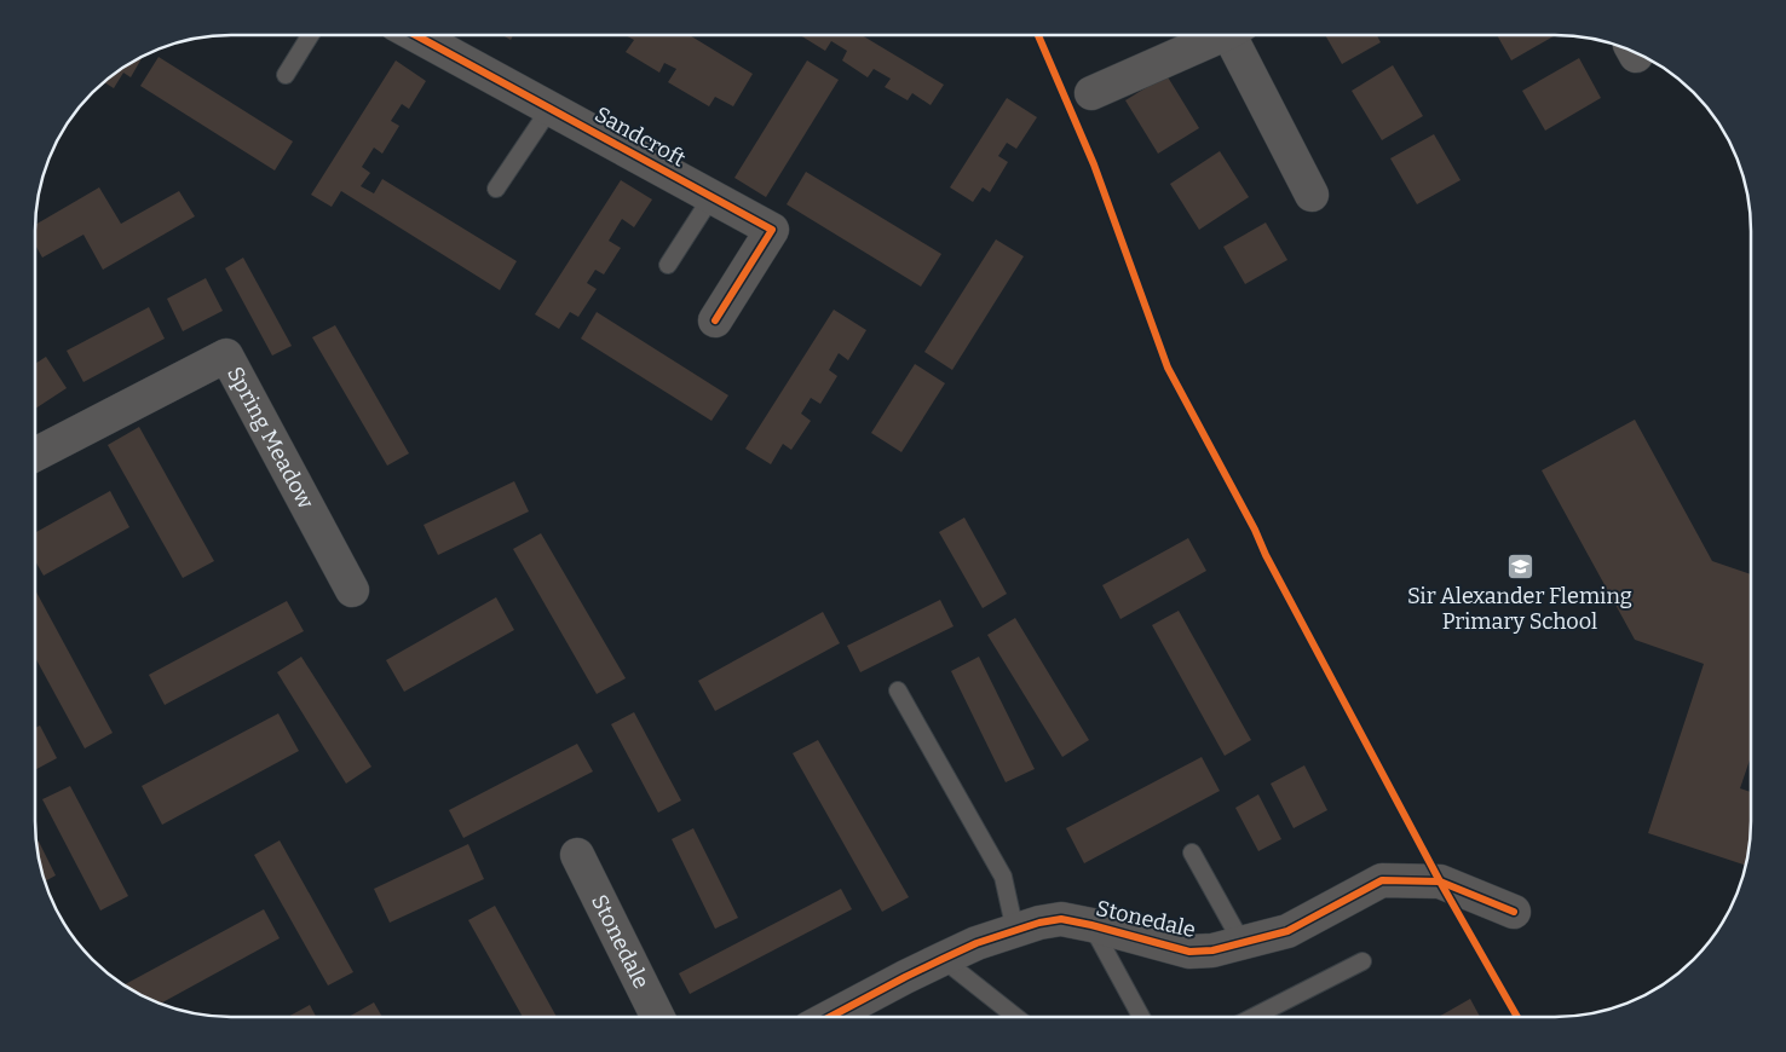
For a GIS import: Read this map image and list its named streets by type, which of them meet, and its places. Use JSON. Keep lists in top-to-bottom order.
{
  "streets": {
    "street": ["Sandcroft", "Spring Meadow", "Stonedale"]
  },
  "places": {
    "school or university": ["Sir Alexander Fleming Primary School"]
  }
}
